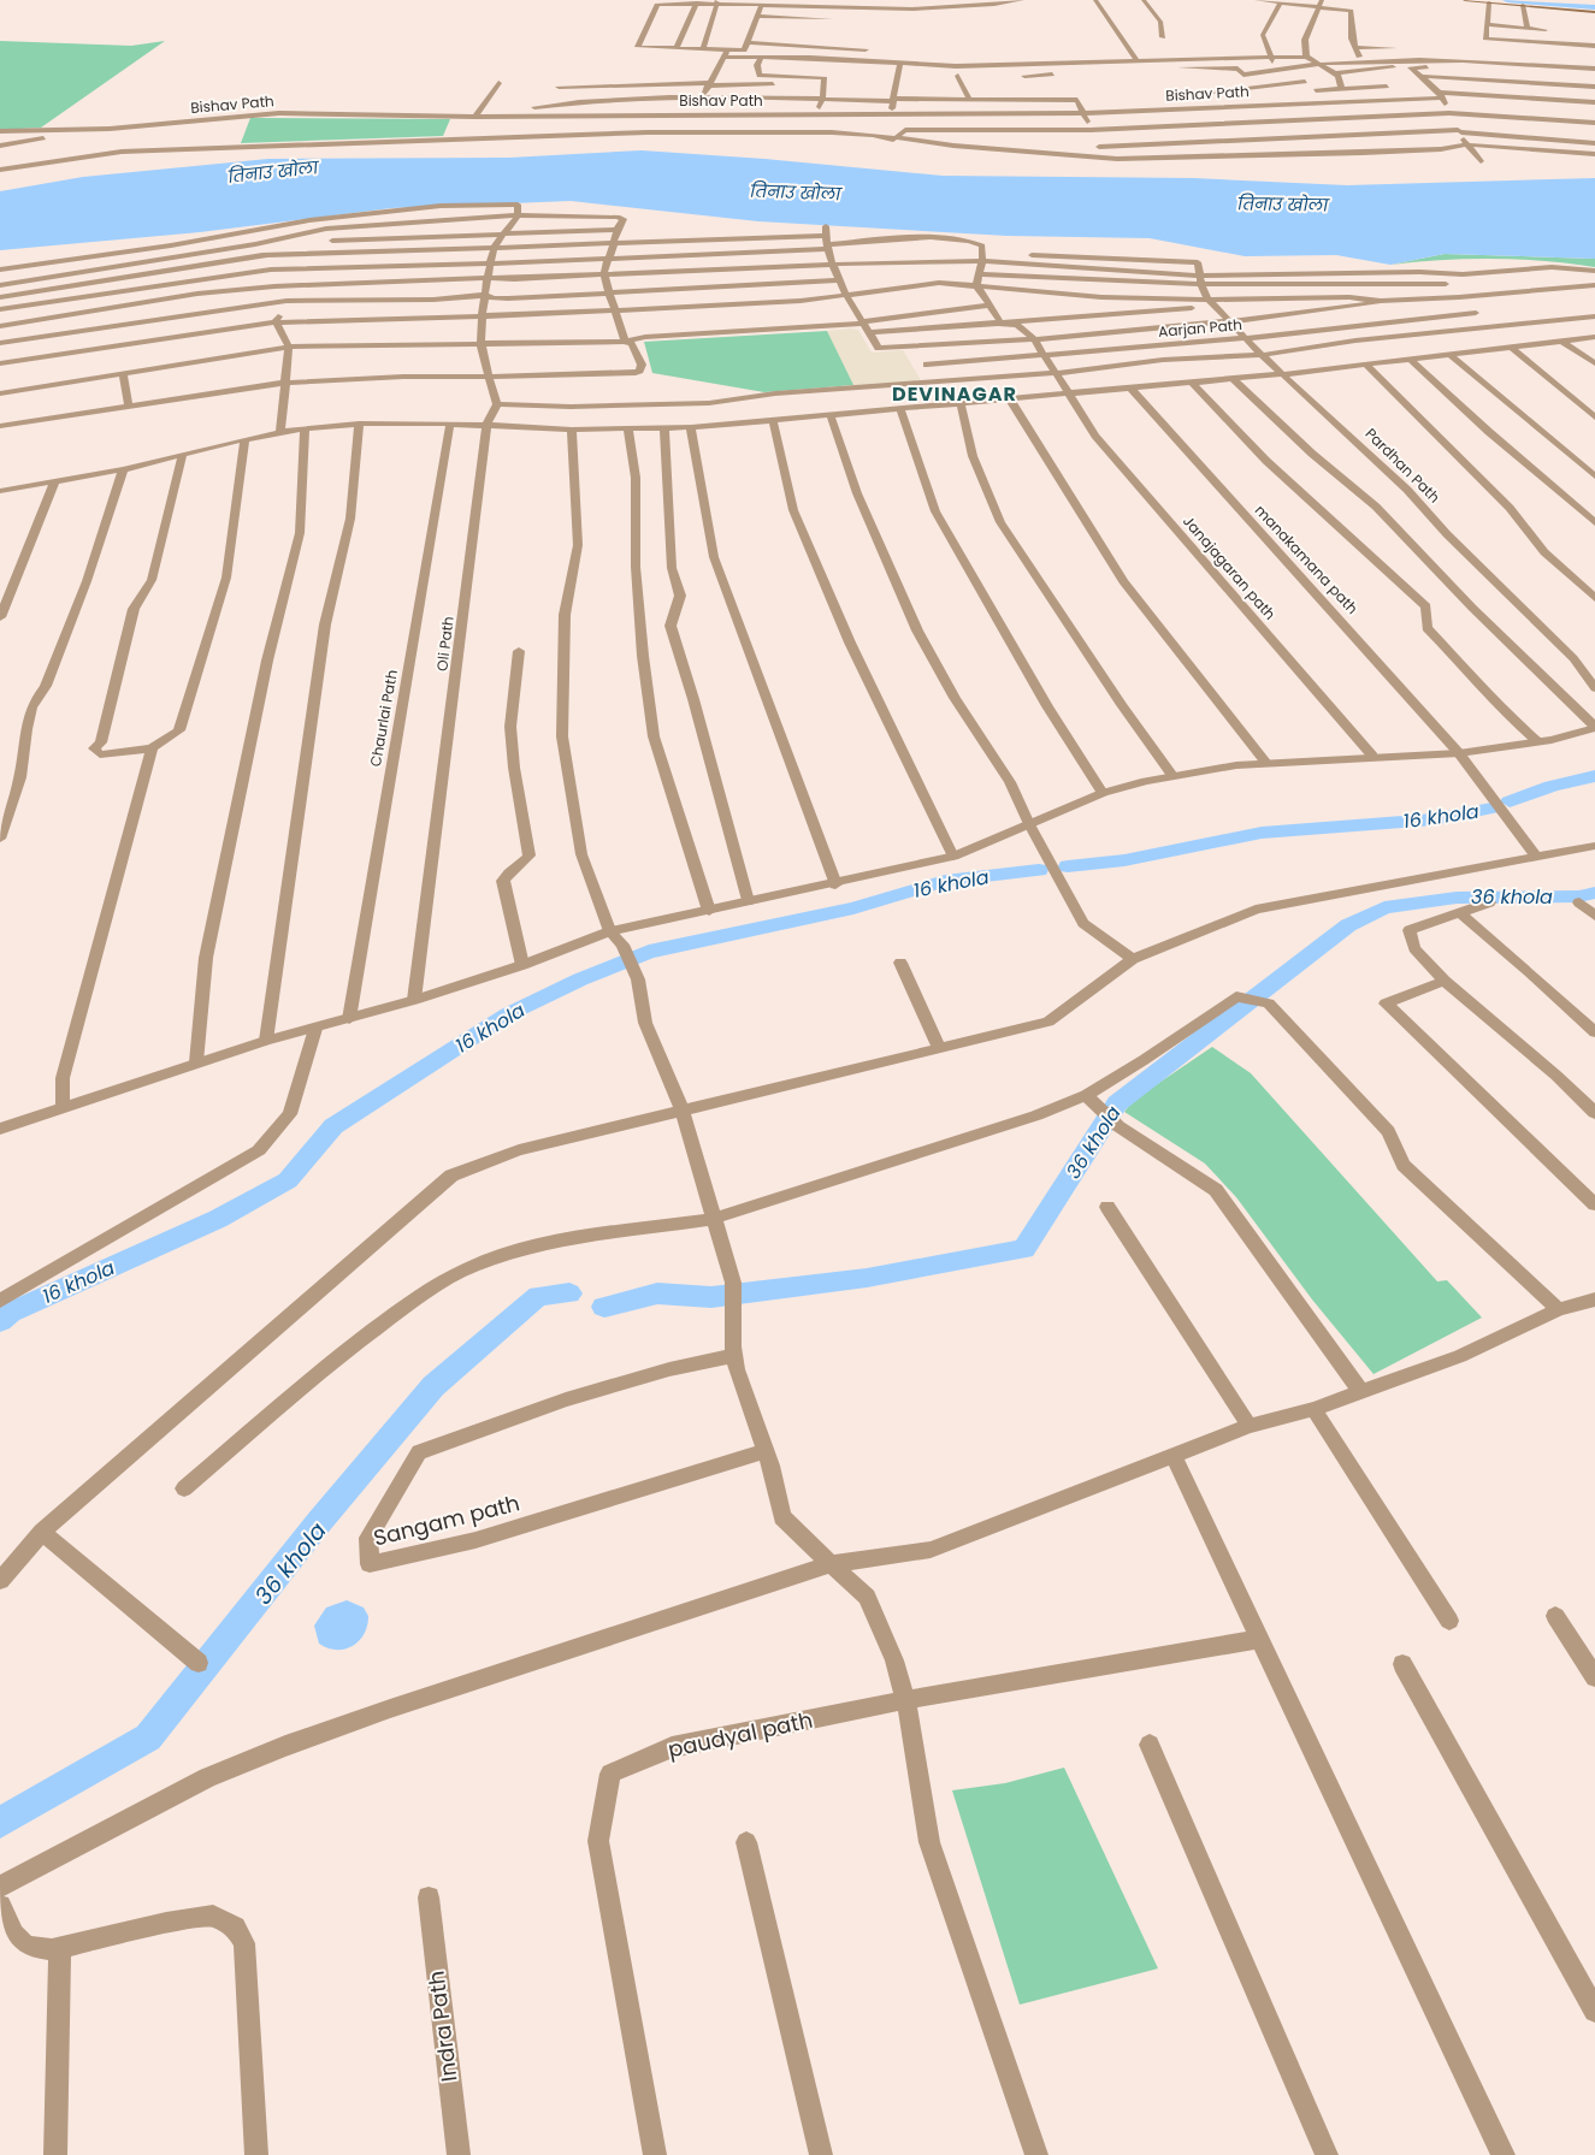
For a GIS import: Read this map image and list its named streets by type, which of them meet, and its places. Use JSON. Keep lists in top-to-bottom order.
{
  "streets": {
    "street": [
      "Bishav Path",
      "Aarjan Path",
      "Pardhan Path",
      "manakamana path",
      "Janajagaran path",
      "Oli Path",
      "Chaurlai Path",
      "Sangam path",
      "paudyal path",
      "Indra Path"
    ]
  },
  "crossings": [
    ["Aarjan Path", "Pardhan Path"],
    ["Aarjan Path", "Janajagaran path"]
  ],
  "districts": ["DEVINAGAR"],
  "water": ["तिनाउ खोला", "16 khola", "36 khola"]
}
